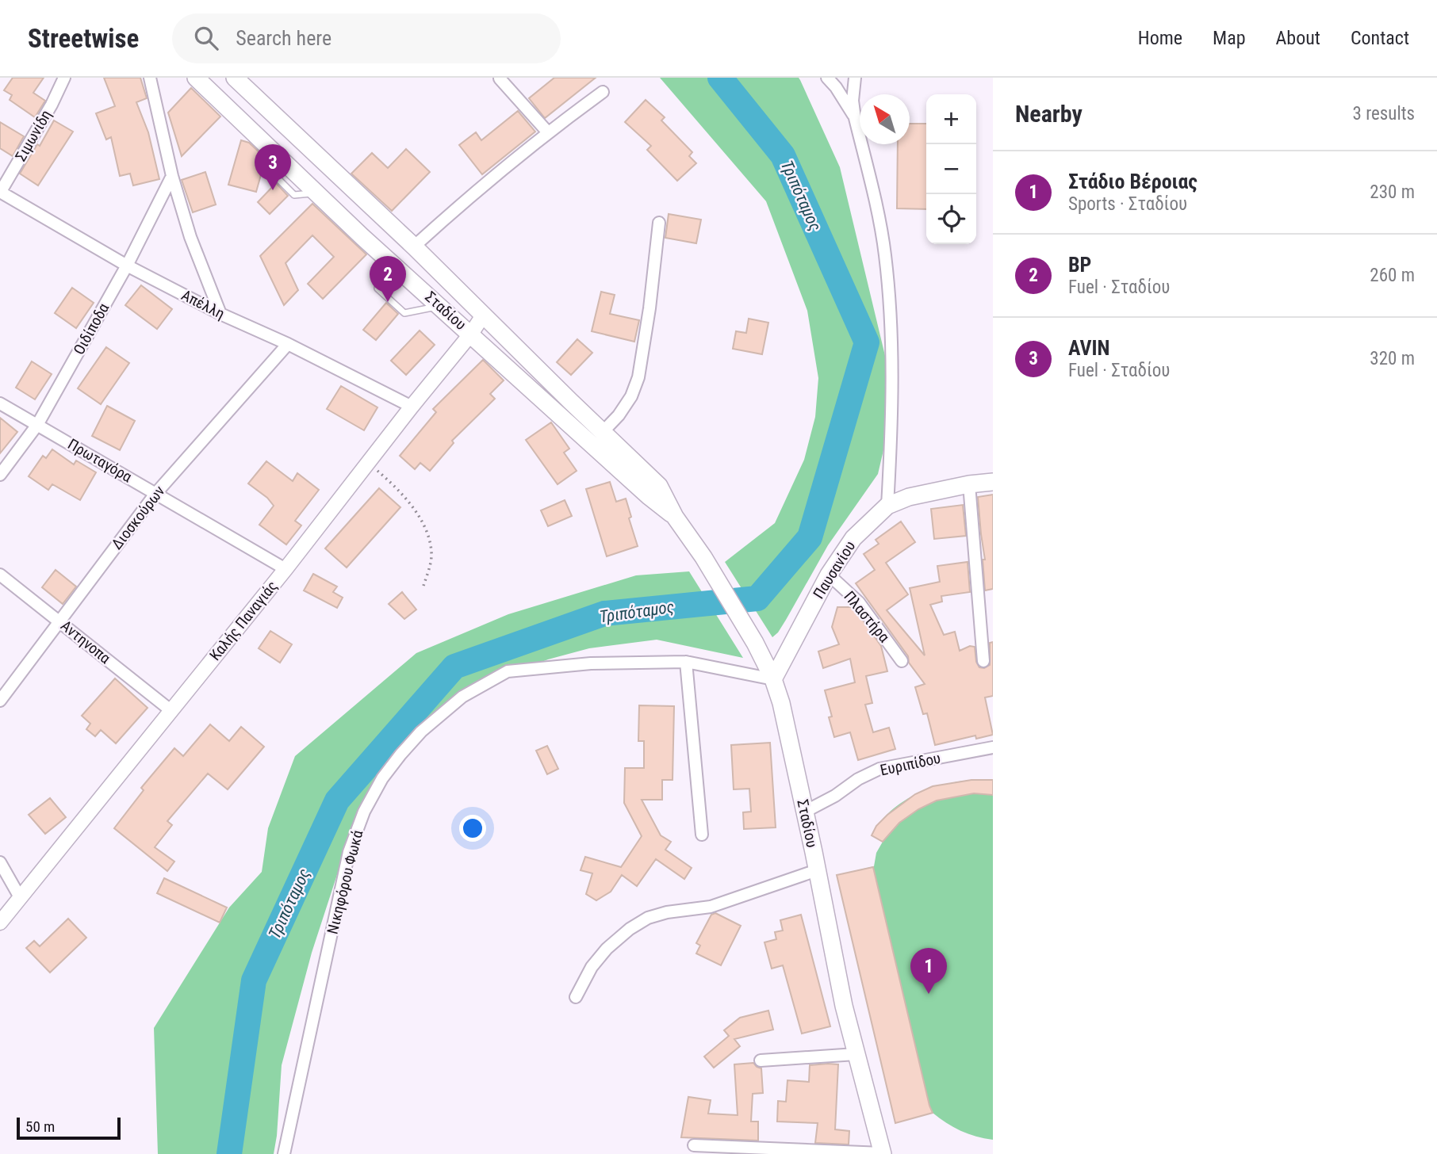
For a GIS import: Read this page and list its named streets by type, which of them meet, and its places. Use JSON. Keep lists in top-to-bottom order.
{
  "streets": {
    "main road": ["Σταδίου", "Παυσανίου"],
    "street": [
      "Σιμωνίδη",
      "Απέλλη",
      "Οιδίποδα",
      "Πρωταγόρα",
      "Διοσκούρων",
      "Πλαστήρα",
      "Καλής Παναγιάς",
      "Αντηνοπα",
      "Ευριπίδου",
      "Νικηφόρου Φωκά"
    ]
  },
  "crossings": [
    ["Σιμωνίδη", "Απέλλη"],
    ["Απέλλη", "Οιδίποδα"],
    ["Απέλλη", "Διοσκούρων"],
    ["Απέλλη", "Καλής Παναγιάς"],
    ["Σταδίου", "Παυσανίου"],
    ["Σταδίου", "Καλής Παναγιάς"],
    ["Σταδίου", "Ευριπίδου"],
    ["Σταδίου", "Νικηφόρου Φωκά"],
    ["Οιδίποδα", "Πρωταγόρα"],
    ["Πρωταγόρα", "Διοσκούρων"],
    ["Πρωταγόρα", "Καλής Παναγιάς"],
    ["Διοσκούρων", "Αντηνοπα"],
    ["Παυσανίου", "Πλαστήρα"],
    ["Παυσανίου", "Νικηφόρου Φωκά"],
    ["Καλής Παναγιάς", "Αντηνοπα"]
  ],
  "water": ["Τριπόταμος"],
  "scale_bar": "50 m",
  "north": "top left",
  "page": {
    "header": "Streetwise",
    "search": "Search here",
    "nav": [
      "Home",
      "Map",
      "About",
      "Contact"
    ],
    "heading": ["Nearby", "3 results"],
    "map_buttons": ["+", "−"],
    "pins": ["3", "2", "1"],
    "list": [
      {
        "mark": "1",
        "name": "Στάδιο Βέροιας",
        "note": "Sports · Σταδίου",
        "value": "230 m"
      },
      {
        "mark": "2",
        "name": "BP",
        "note": "Fuel · Σταδίου",
        "value": "260 m"
      },
      {
        "mark": "3",
        "name": "AVIN",
        "note": "Fuel · Σταδίου",
        "value": "320 m"
      }
    ],
    "scale": "50 m"
  }
}
